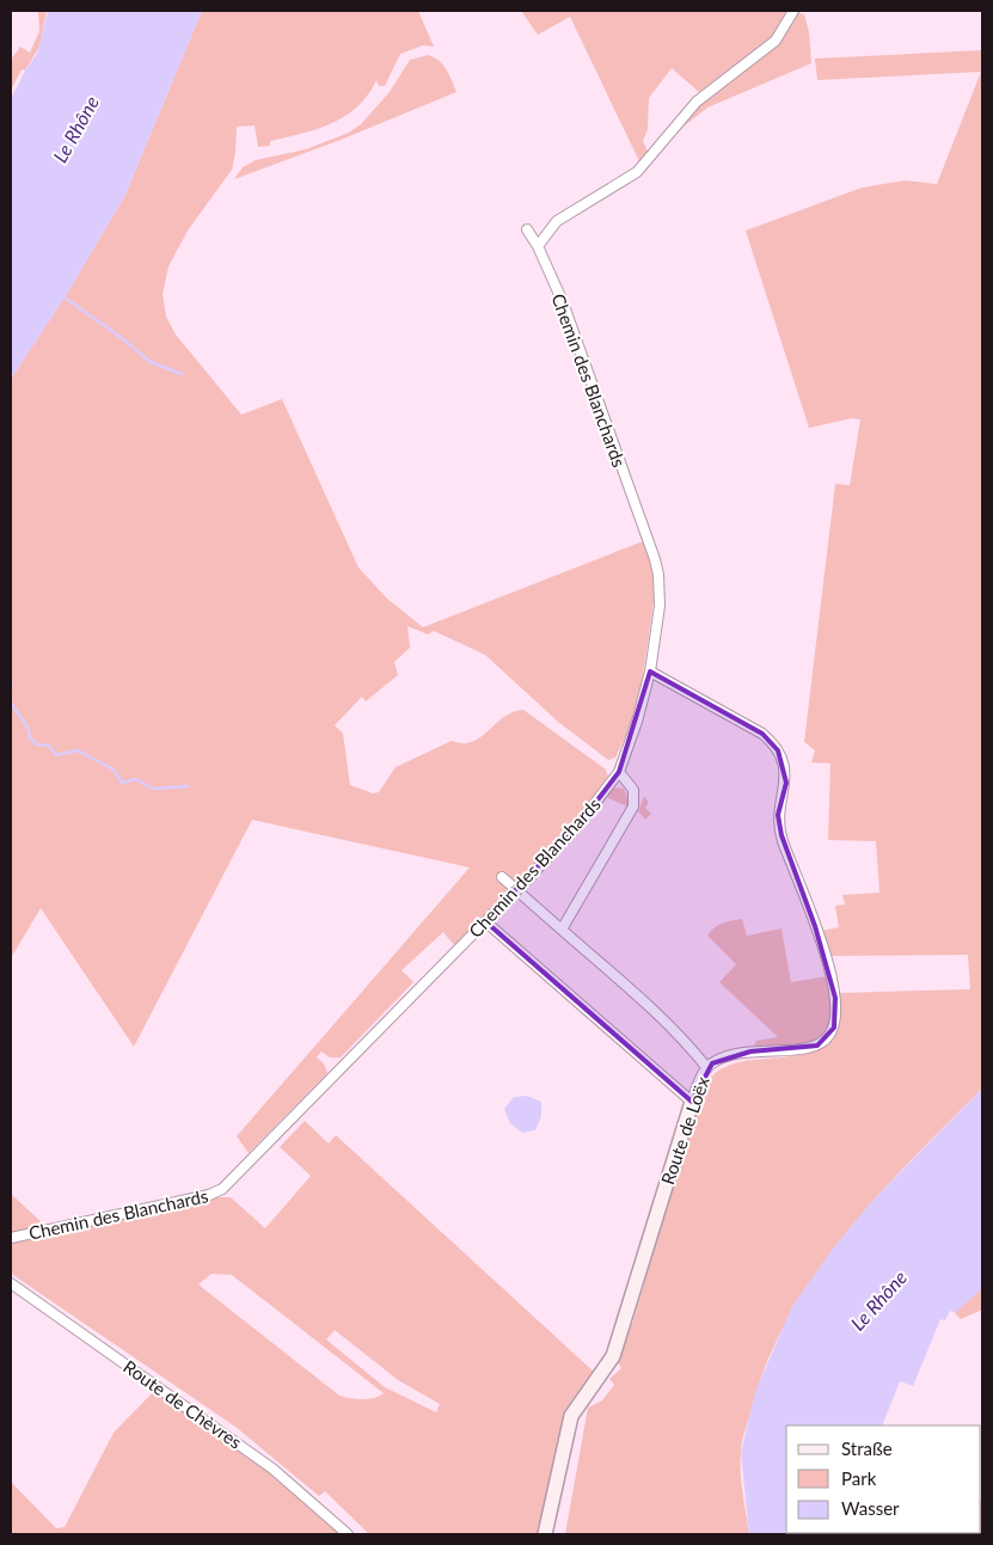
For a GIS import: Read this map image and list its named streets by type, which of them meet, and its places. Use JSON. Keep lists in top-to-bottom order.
{
  "streets": {
    "street": ["Chemin des Blanchards", "Route de Loëx", "Route de Chèvres"]
  },
  "crossings": [
    ["Chemin des Blanchards", "Route de Loëx"]
  ],
  "water": ["Le Rhône"],
  "legend": ["Straße", "Park", "Wasser"]
}
